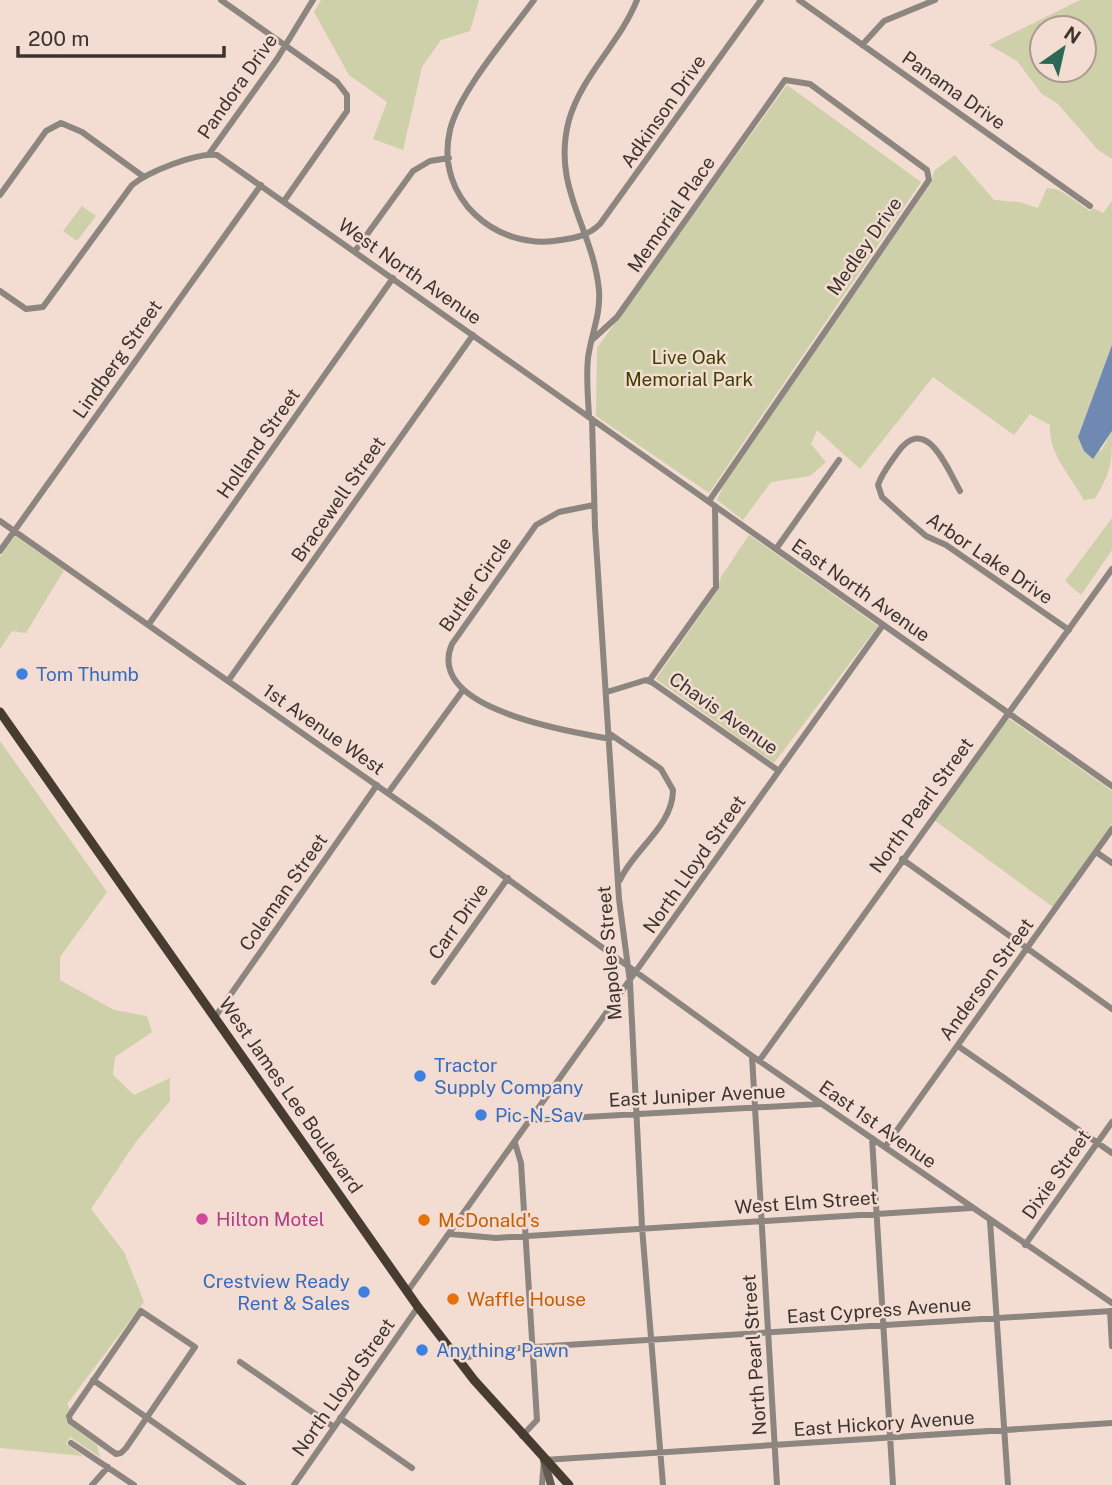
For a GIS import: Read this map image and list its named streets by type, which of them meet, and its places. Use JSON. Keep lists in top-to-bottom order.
{
  "streets": {
    "main road": ["West James Lee Boulevard"],
    "street": [
      "Pandora Drive",
      "Panama Drive",
      "Adkinson Drive",
      "Memorial Place",
      "Medley Drive",
      "West North Avenue",
      "Lindberg Street",
      "Holland Street",
      "Bracewell Street",
      "Arbor Lake Drive",
      "Butler Circle",
      "East North Avenue",
      "Chavis Avenue",
      "1st Avenue West",
      "North Pearl Street",
      "North Lloyd Street",
      "Coleman Street",
      "Carr Drive",
      "Mapoles Street",
      "Anderson Street",
      "East Juniper Avenue",
      "East 1st Avenue",
      "Dixie Street",
      "West Elm Street",
      "East Cypress Avenue",
      "East Hickory Avenue"
    ]
  },
  "crossings": [
    ["Pandora Drive", "West North Avenue"],
    ["Adkinson Drive", "Mapoles Street"],
    ["Memorial Place", "Medley Drive"],
    ["Memorial Place", "Mapoles Street"],
    ["Medley Drive", "East North Avenue"],
    ["West North Avenue", "Lindberg Street"],
    ["West North Avenue", "Holland Street"],
    ["West North Avenue", "Bracewell Street"],
    ["West North Avenue", "East North Avenue"],
    ["West North Avenue", "Mapoles Street"],
    ["Lindberg Street", "1st Avenue West"],
    ["Holland Street", "1st Avenue West"],
    ["Bracewell Street", "1st Avenue West"],
    ["Arbor Lake Drive", "North Pearl Street"],
    ["Butler Circle", "Mapoles Street"],
    ["East North Avenue", "North Pearl Street"],
    ["East North Avenue", "North Lloyd Street"],
    ["East North Avenue", "Mapoles Street"],
    ["Chavis Avenue", "North Lloyd Street"],
    ["1st Avenue West", "Coleman Street"],
    ["1st Avenue West", "Carr Drive"],
    ["1st Avenue West", "Mapoles Street"],
    ["1st Avenue West", "East 1st Avenue"],
    ["North Pearl Street", "East Juniper Avenue"],
    ["North Pearl Street", "East 1st Avenue"],
    ["North Pearl Street", "West Elm Street"],
    ["North Pearl Street", "East Cypress Avenue"],
    ["North Pearl Street", "East Hickory Avenue"],
    ["North Lloyd Street", "Mapoles Street"],
    ["North Lloyd Street", "West James Lee Boulevard"],
    ["North Lloyd Street", "East Juniper Avenue"],
    ["North Lloyd Street", "East 1st Avenue"],
    ["North Lloyd Street", "West Elm Street"],
    ["Coleman Street", "West James Lee Boulevard"],
    ["Mapoles Street", "East Juniper Avenue"],
    ["Mapoles Street", "East 1st Avenue"],
    ["Mapoles Street", "West Elm Street"],
    ["Mapoles Street", "East Cypress Avenue"],
    ["Mapoles Street", "East Hickory Avenue"],
    ["Anderson Street", "East 1st Avenue"],
    ["West James Lee Boulevard", "East Cypress Avenue"],
    ["West James Lee Boulevard", "East Hickory Avenue"],
    ["East Juniper Avenue", "East 1st Avenue"],
    ["East 1st Avenue", "Dixie Street"],
    ["East 1st Avenue", "West Elm Street"]
  ],
  "parks": ["Live Oak Memorial Park"],
  "places": [
    "Tom Thumb",
    "Tractor Supply Company",
    "Pic-N-Sav",
    "Hilton Motel",
    "McDonald's",
    "Crestview Ready Rent & Sales",
    "Waffle House",
    "Anything Pawn"
  ],
  "scale_bar": "200 m",
  "north": "top right"
}
